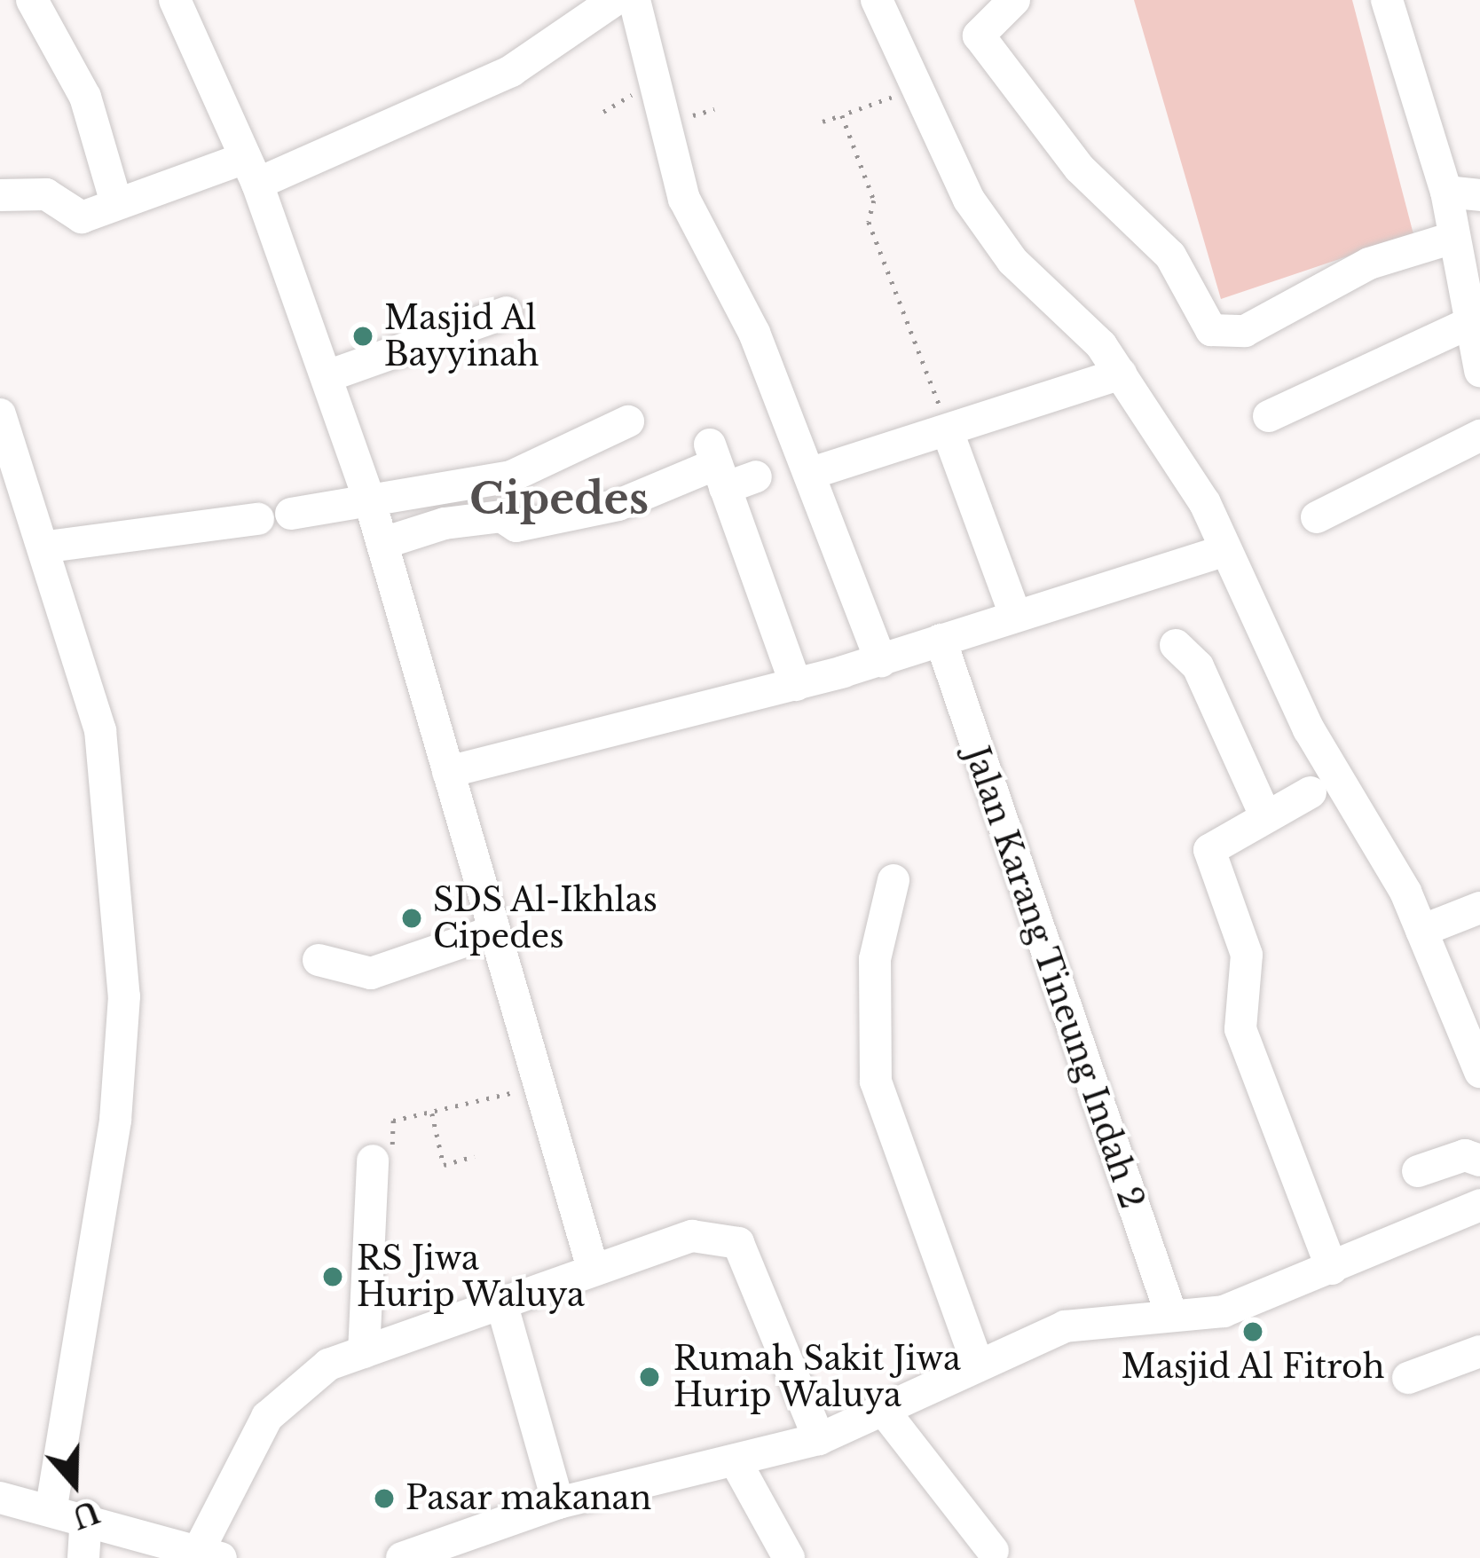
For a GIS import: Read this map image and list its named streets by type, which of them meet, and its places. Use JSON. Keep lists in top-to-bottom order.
{
  "streets": {
    "street": ["Jalan Karang Tineung Indah 2"]
  },
  "districts": ["Cipedes"],
  "places": [
    "Masjid Al Bayyinah",
    "SDS Al-Ikhlas Cipedes",
    "RS Jiwa Hurip Waluya",
    "Masjid Al Fitroh",
    "Rumah Sakit Jiwa Hurip Waluya",
    "Pasar makanan"
  ],
  "north": "bottom"
}
